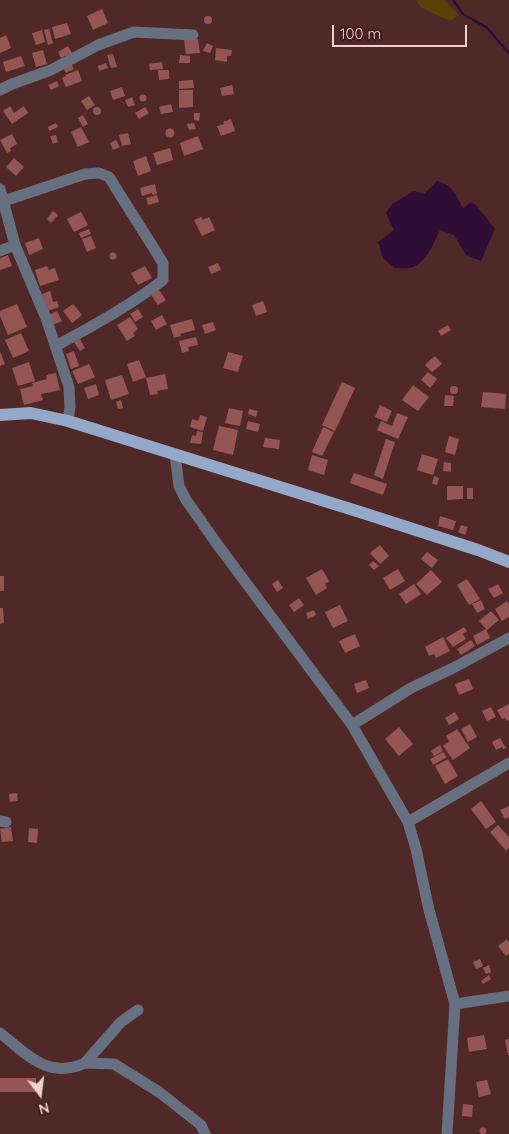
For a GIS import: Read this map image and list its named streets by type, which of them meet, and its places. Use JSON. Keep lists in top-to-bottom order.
{
  "scale_bar": "100 m",
  "north": "bottom"
}
